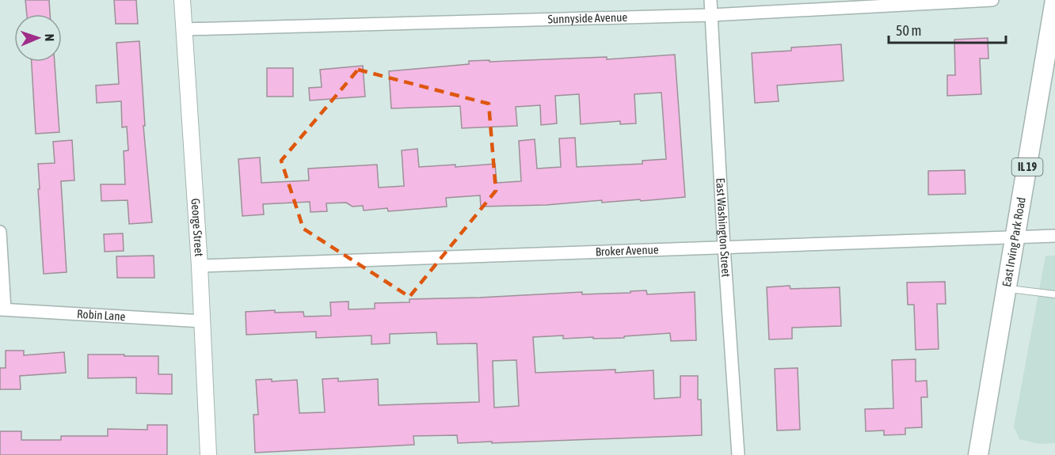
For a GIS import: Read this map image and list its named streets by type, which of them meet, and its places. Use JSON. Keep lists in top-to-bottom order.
{
  "streets": {
    "main road": ["IL 19", "East Irving Park Road"],
    "street": [
      "Sunnyside Avenue",
      "George Street",
      "East Washington Street",
      "Broker Avenue",
      "Robin Lane"
    ]
  },
  "crossings": [
    ["Sunnyside Avenue", "George Street"],
    ["Sunnyside Avenue", "East Washington Street"],
    ["George Street", "Broker Avenue"],
    ["George Street", "Robin Lane"],
    ["East Washington Street", "Broker Avenue"],
    ["East Irving Park Road", "Broker Avenue"]
  ],
  "scale_bar": "50 m",
  "north": "right"
}
